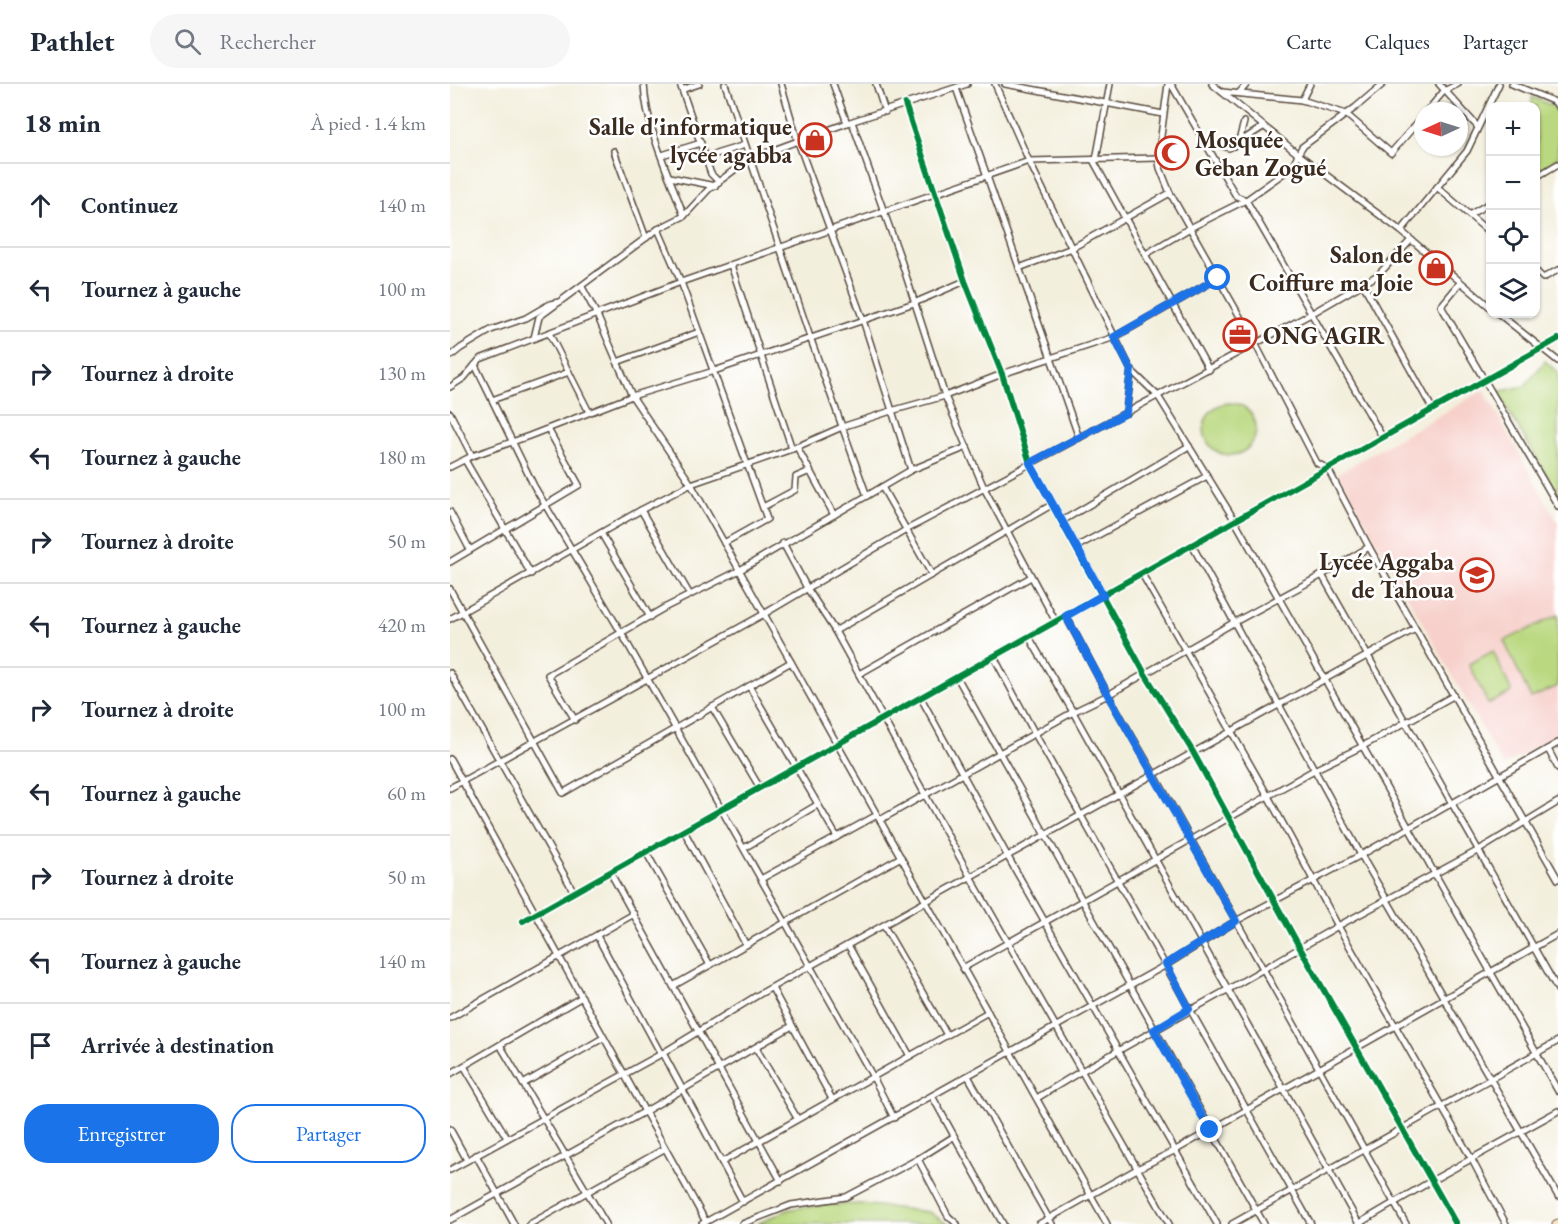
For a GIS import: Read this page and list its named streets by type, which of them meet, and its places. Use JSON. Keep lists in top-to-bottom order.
{
  "places": {
    "shop": ["Salle d'informatique lycée agabba", "Salon de Coiffure ma Joie"],
    "mosque": ["Mosquée Geban Zogué"],
    "office": ["ONG AGIR"],
    "school or university": ["Lycée Aggaba de Tahoua"]
  },
  "north": "left",
  "page": {
    "header": "Pathlet",
    "search": "Rechercher",
    "nav": ["Carte", "Calques", "Partager"],
    "heading": ["18 min", "À pied · 1.4 km"],
    "map_buttons": ["+", "−"],
    "list": [
      ["Continuez", "140 m"],
      ["Tournez à gauche", "100 m"],
      ["Tournez à droite", "130 m"],
      ["Tournez à gauche", "180 m"],
      ["Tournez à droite", "50 m"],
      ["Tournez à gauche", "420 m"],
      ["Tournez à droite", "100 m"],
      ["Tournez à gauche", "60 m"],
      ["Tournez à droite", "50 m"],
      ["Tournez à gauche", "140 m"],
      "Arrivée à destination"
    ],
    "buttons": ["Enregistrer", "Partager"]
  }
}
